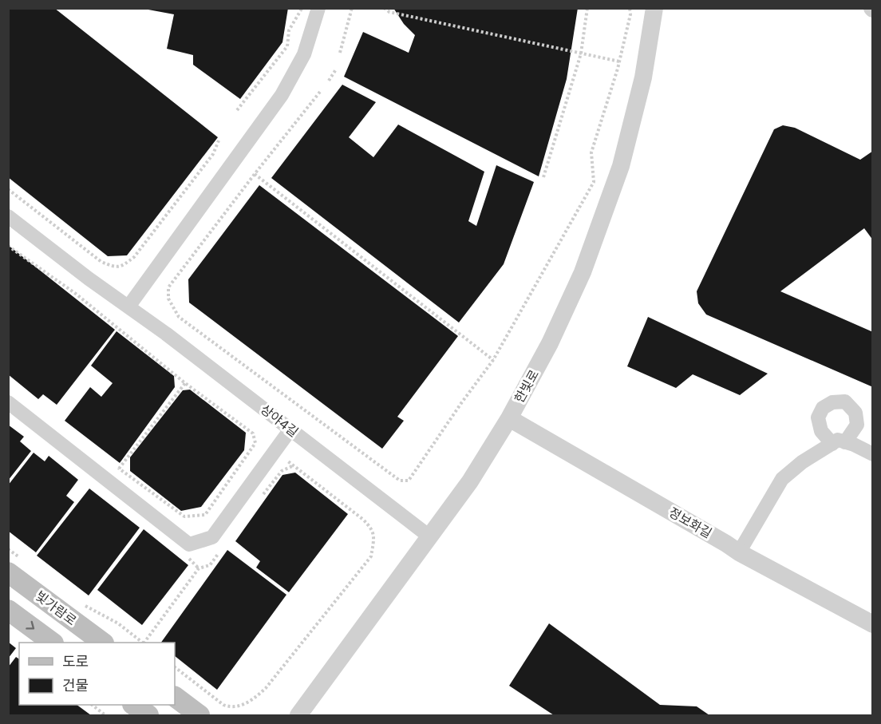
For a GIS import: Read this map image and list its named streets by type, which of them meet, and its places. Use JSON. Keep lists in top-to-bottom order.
{
  "streets": {
    "main road": ["빛가람로"],
    "street": ["한빛로", "상야4길", "정보화길"]
  },
  "crossings": [
    ["한빛로", "상야4길"],
    ["한빛로", "정보화길"]
  ],
  "legend": ["도로", "건물"]
}
